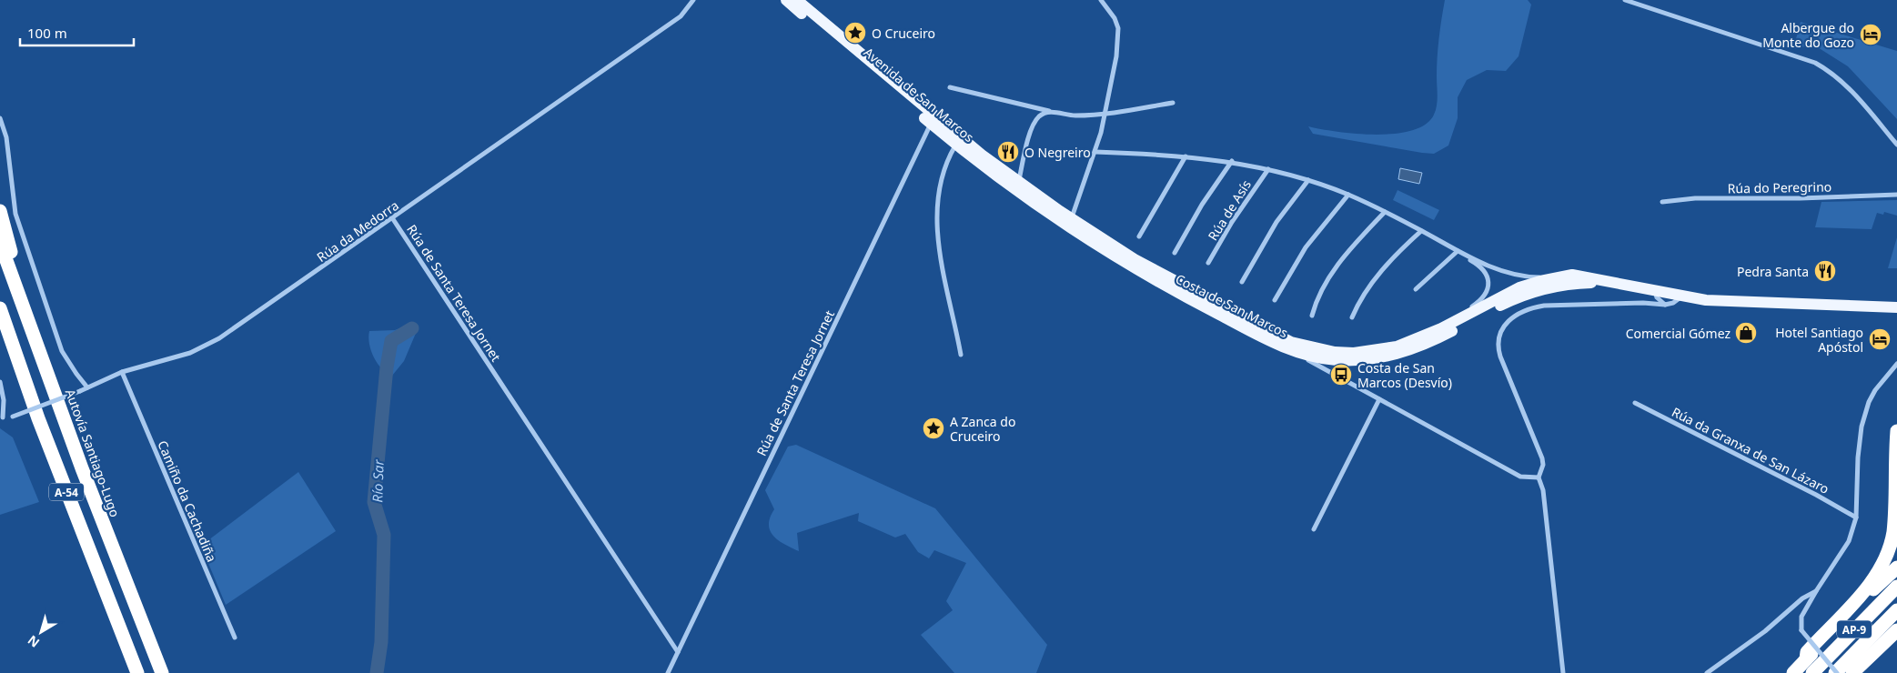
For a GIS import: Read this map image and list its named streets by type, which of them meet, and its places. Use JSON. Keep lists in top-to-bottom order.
{
  "streets": {
    "highway": ["Autovía Santiago-Lugo", "A-54", "AP-9"],
    "main road": ["Avenida de San Marcos", "Costa de San Marcos"],
    "street": [
      "Rúa do Peregrino",
      "Rúa de Asís",
      "Rúa da Medorra",
      "Rúa de Santa Teresa Jornet",
      "Rúa da Granxa de San Lázaro",
      "Camiño da Cachadiña"
    ]
  },
  "crossings": [
    ["Avenida de San Marcos", "Rúa de Santa Teresa Jornet"],
    ["Avenida de San Marcos", "Costa de San Marcos"],
    ["Rúa da Medorra", "Rúa de Santa Teresa Jornet"],
    ["Rúa da Medorra", "Camiño da Cachadiña"]
  ],
  "water": ["Río Sar"],
  "places": {
    "place": ["O Cruceiro", "A Zanca do Cruceiro"],
    "hotel": ["Albergue do Monte do Gozo", "Hotel Santiago Apóstol"],
    "restaurant": ["O Negreiro", "Pedra Santa"],
    "shop": ["Comercial Gómez"],
    "bus stop": ["Costa de San Marcos (Desvío)"]
  },
  "scale_bar": "100 m",
  "north": "bottom left"
}
